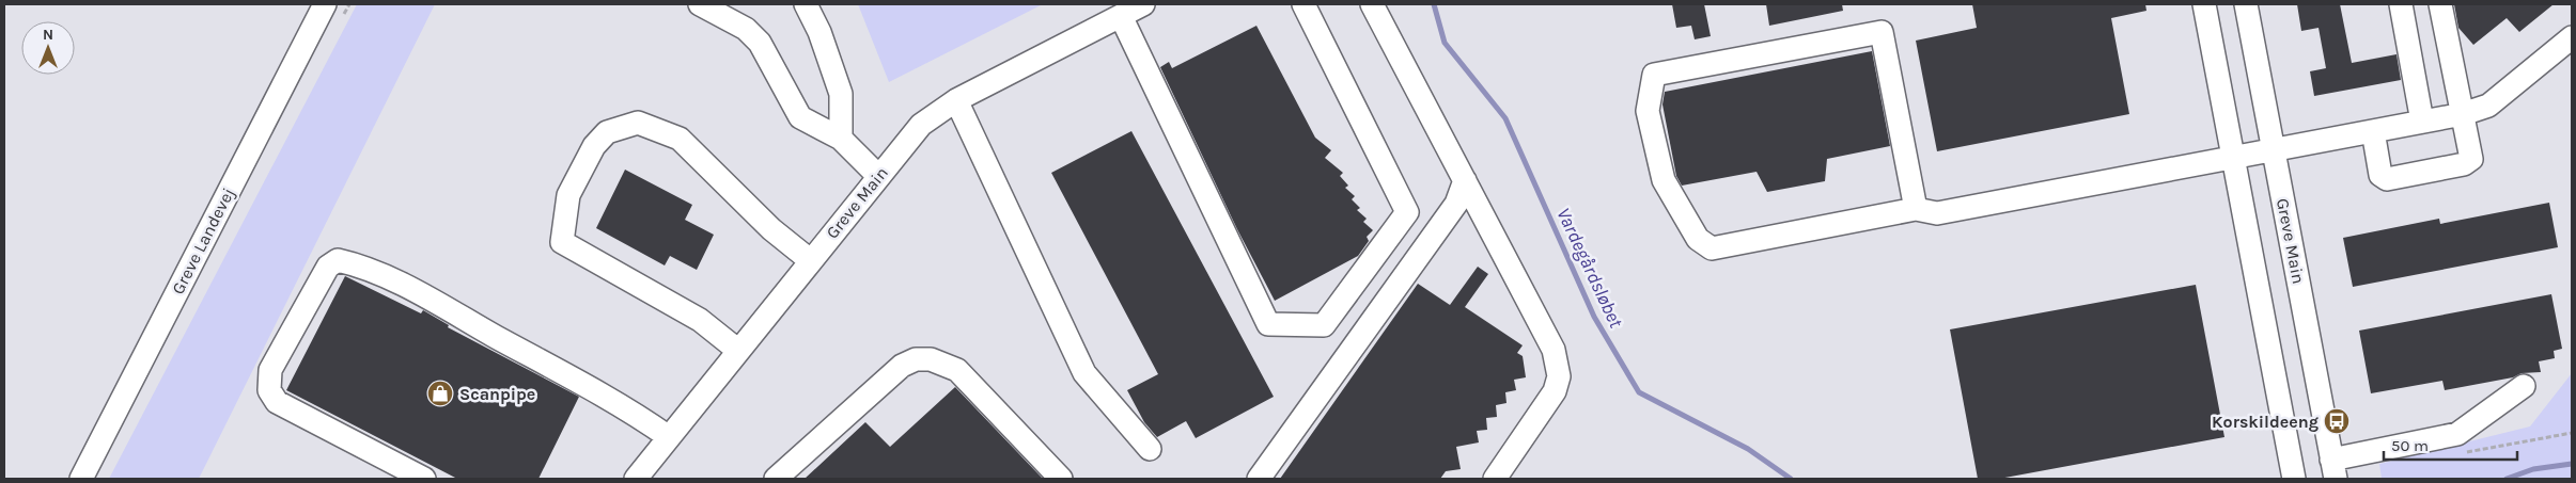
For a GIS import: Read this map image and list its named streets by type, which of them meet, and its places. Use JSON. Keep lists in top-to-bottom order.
{
  "streets": {
    "street": ["Greve Main", "Greve Landevej"]
  },
  "water": ["Vardegårdsløbet"],
  "places": {
    "shop": ["Scanpipe"],
    "bus stop": ["Korskildeeng"]
  },
  "scale_bar": "50 m",
  "north": "top"
}
